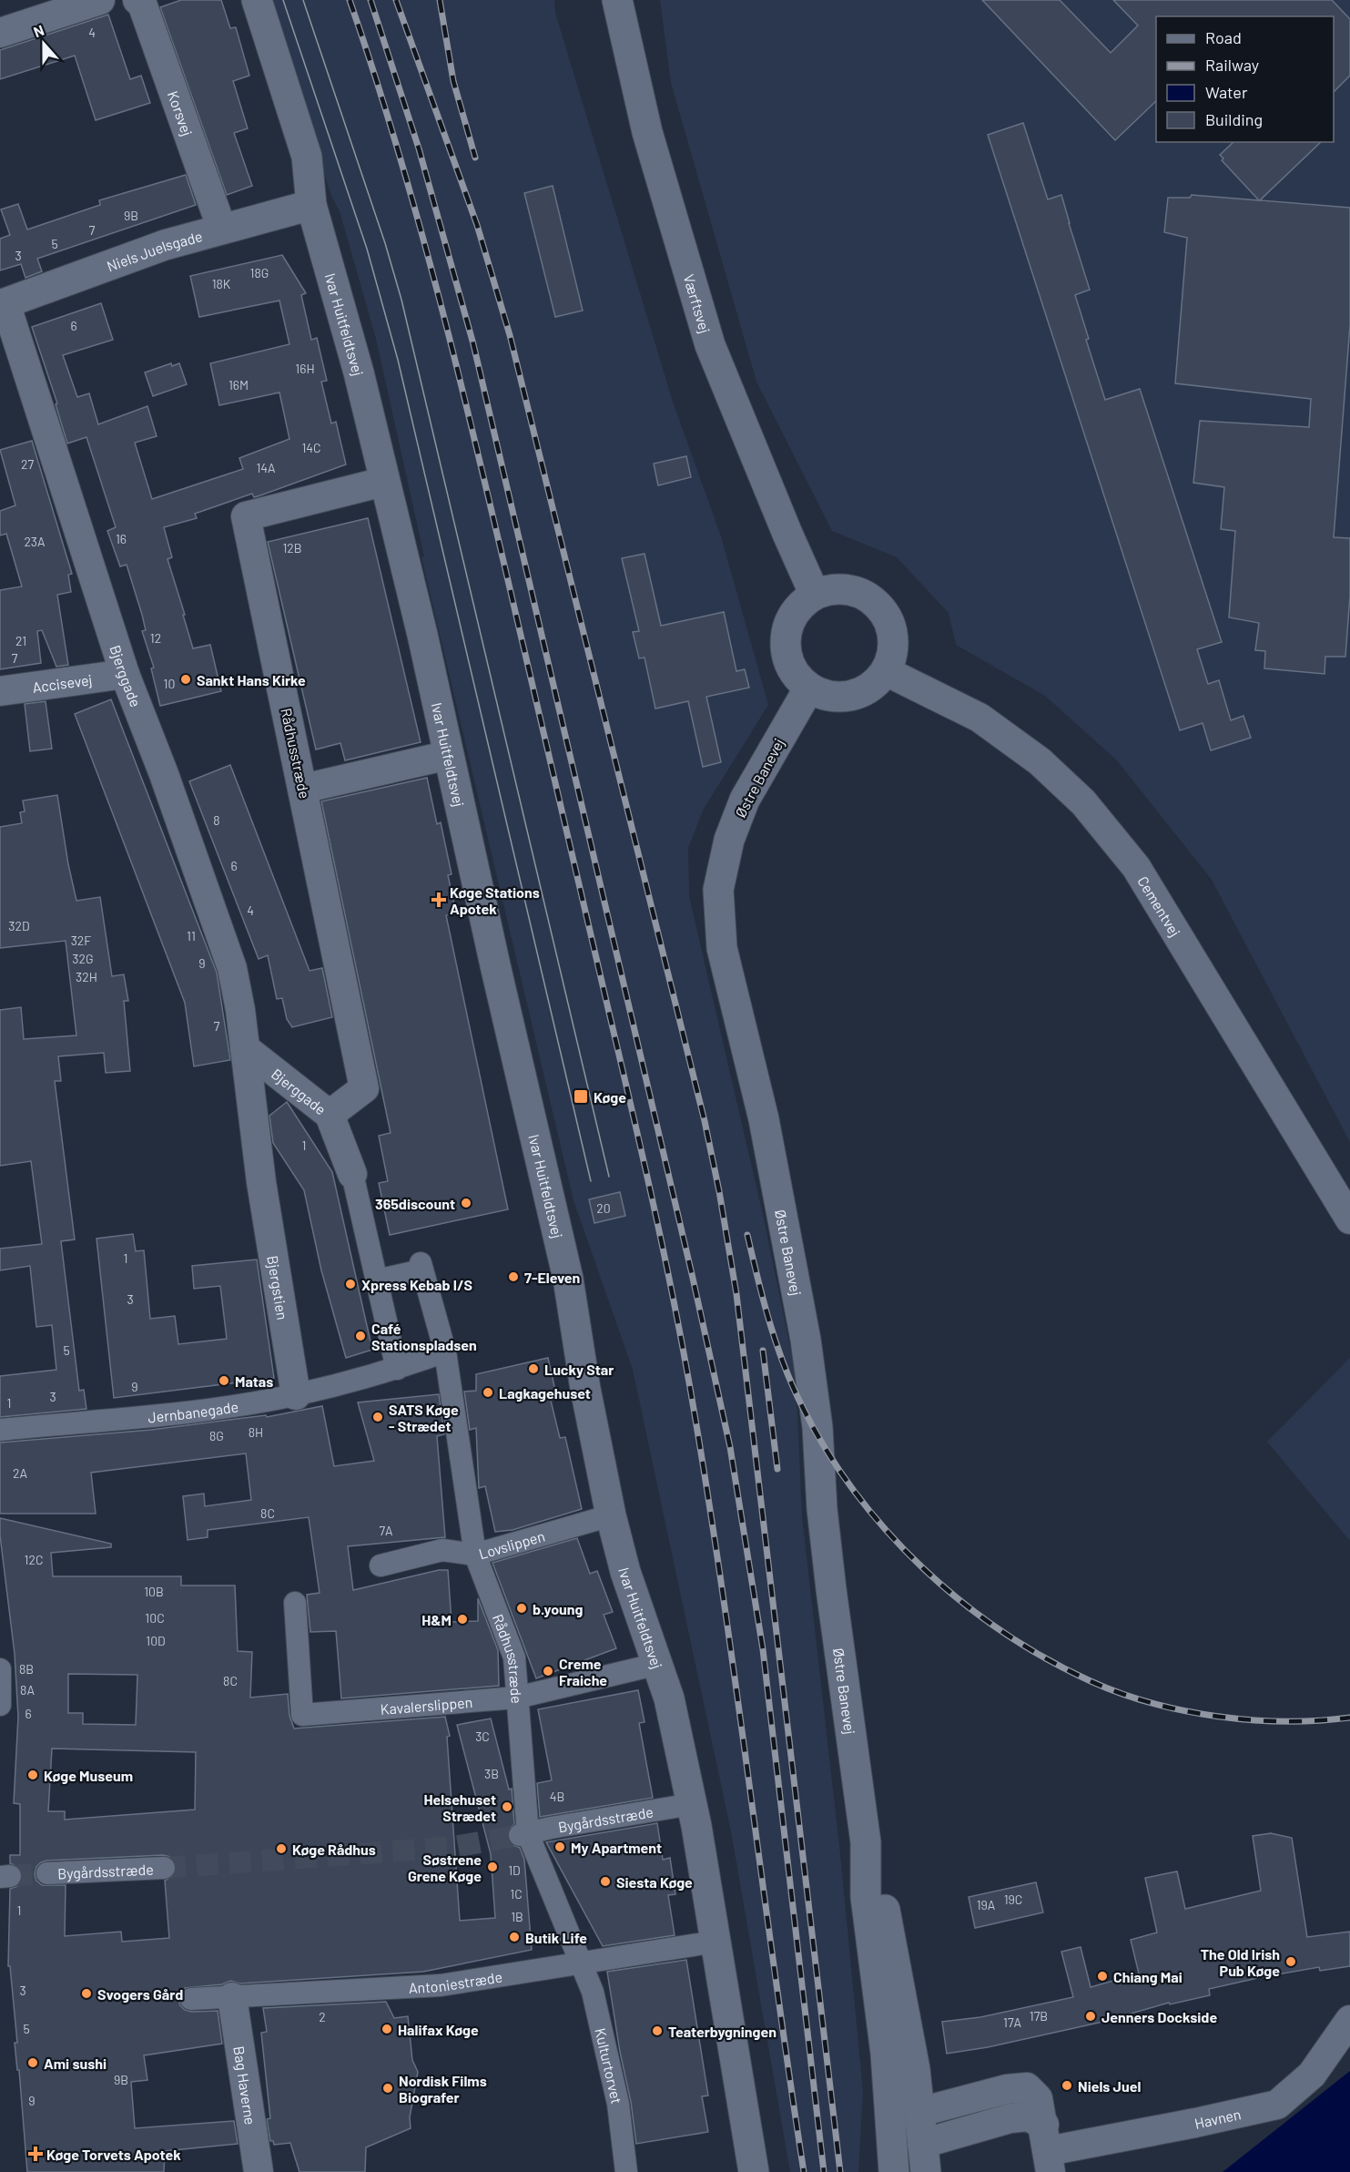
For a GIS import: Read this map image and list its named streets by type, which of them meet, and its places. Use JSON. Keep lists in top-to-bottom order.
{
  "streets": {
    "street": [
      "Korsvej",
      "Niels Juelsgade",
      "Værftsvej",
      "Ivar Huitfeldtsvej",
      "Bjerggade",
      "Accisevej",
      "Rådhusstræde",
      "Østre Banevej",
      "Cementvej",
      "Bjergstien",
      "Jernbanegade",
      "Lovslippen",
      "Kavalerslippen",
      "Bygårdsstræde",
      "Antoniestræde",
      "Kulturtorvet",
      "Bag Haverne",
      "Havnen"
    ]
  },
  "crossings": [
    ["Korsvej", "Niels Juelsgade"],
    ["Niels Juelsgade", "Ivar Huitfeldtsvej"],
    ["Niels Juelsgade", "Bjerggade"],
    ["Værftsvej", "Østre Banevej"],
    ["Værftsvej", "Cementvej"],
    ["Ivar Huitfeldtsvej", "Rådhusstræde"],
    ["Ivar Huitfeldtsvej", "Lovslippen"],
    ["Ivar Huitfeldtsvej", "Kavalerslippen"],
    ["Ivar Huitfeldtsvej", "Bygårdsstræde"],
    ["Ivar Huitfeldtsvej", "Antoniestræde"],
    ["Bjerggade", "Accisevej"],
    ["Bjerggade", "Rådhusstræde"],
    ["Bjerggade", "Bjergstien"],
    ["Rådhusstræde", "Jernbanegade"],
    ["Rådhusstræde", "Lovslippen"],
    ["Rådhusstræde", "Kavalerslippen"],
    ["Rådhusstræde", "Bygårdsstræde"],
    ["Rådhusstræde", "Antoniestræde"],
    ["Rådhusstræde", "Kulturtorvet"],
    ["Østre Banevej", "Cementvej"],
    ["Østre Banevej", "Havnen"],
    ["Bjergstien", "Jernbanegade"],
    ["Antoniestræde", "Kulturtorvet"],
    ["Antoniestræde", "Bag Haverne"]
  ],
  "places": {
    "other": [
      "Sankt Hans Kirke",
      "365discount",
      "7-Eleven",
      "Xpress Kebab I/S",
      "Café Stationspladsen",
      "Lucky Star",
      "Matas",
      "Lagkagehuset",
      "SATS Køge - Strædet",
      "b.young",
      "H&M",
      "Creme Fraiche",
      "Køge Museum",
      "Helsehuset Strædet",
      "My Apartment",
      "Køge Rådhus",
      "Søstrene Grene Køge",
      "Siesta Køge",
      "Butik Life",
      "The Old Irish Pub Køge",
      "Chiang Mai",
      "Svogers Gård",
      "Jenners Dockside",
      "Halifax Køge",
      "Teaterbygningen",
      "Ami sushi",
      "Niels Juel",
      "Nordisk Films Biografer"
    ],
    "health": ["Køge Stations Apotek", "Køge Torvets Apotek"],
    "transit": ["Køge"]
  },
  "house_numbers": [
    "4",
    "9B",
    "7",
    "5",
    "3",
    "18G",
    "18K",
    "6",
    "16H",
    "16M",
    "14C",
    "27",
    "14A",
    "16",
    "23A",
    "12B",
    "12",
    "21",
    "7",
    "10",
    "8",
    "6",
    "4",
    "32D",
    "11",
    "32F",
    "32G",
    "9",
    "32H",
    "7",
    "1",
    "20",
    "1",
    "3",
    "5",
    "9",
    "3",
    "1",
    "8H",
    "8G",
    "2A",
    "8C",
    "7A",
    "12C",
    "10B",
    "10C",
    "10D",
    "8B",
    "8C",
    "8A",
    "6",
    "3C",
    "3B",
    "4B",
    "1D",
    "1C",
    "19C",
    "19A",
    "1",
    "1B",
    "3",
    "17B",
    "2",
    "17A",
    "5",
    "9B",
    "9"
  ],
  "legend": [
    "Road",
    "Railway",
    "Water",
    "Building"
  ],
  "north": "top"
}
